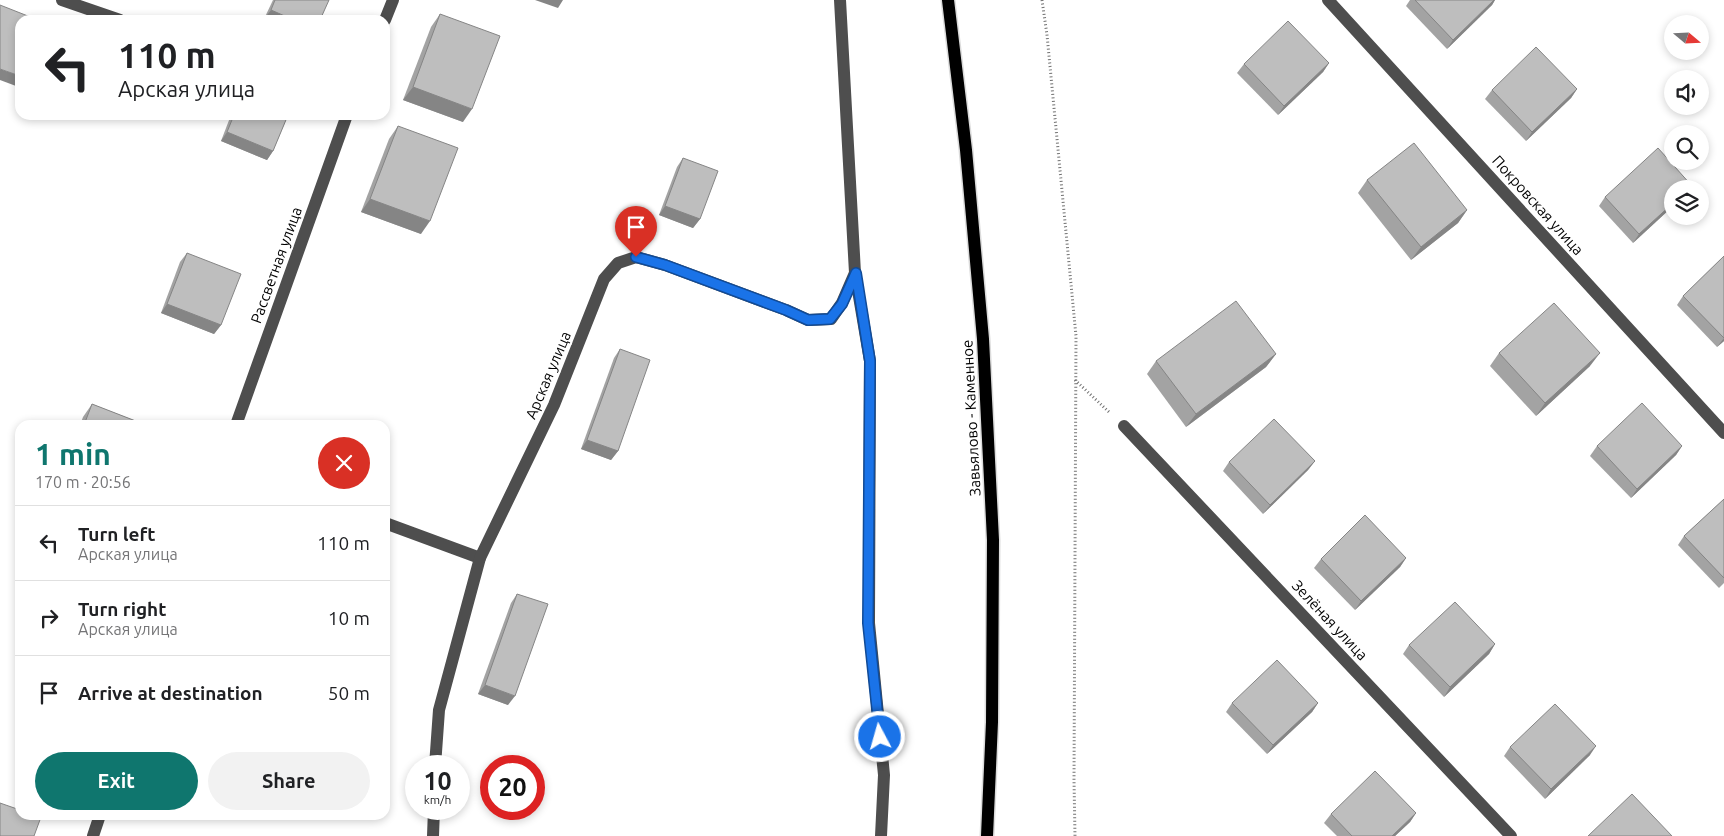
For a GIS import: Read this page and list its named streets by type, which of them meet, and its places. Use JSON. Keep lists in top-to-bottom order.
{
  "streets": {
    "main road": ["Завьялово - Каменное"],
    "street": [
      "Покровская улица",
      "Рассветная улица",
      "Арская улица",
      "Зелёная улица"
    ]
  },
  "north": "right",
  "page": {
    "turn": ["110 m", "Арская улица"],
    "heading": ["1 min", "170 m · 20:56"],
    "list": [
      {
        "name": "Turn left",
        "note": "Арская улица",
        "value": "110 m"
      },
      {
        "name": "Turn right",
        "note": "Арская улица",
        "value": "10 m"
      },
      {
        "name": "Arrive at destination",
        "value": "50 m"
      }
    ],
    "buttons": ["Exit", "Share"],
    "speed": "10 km/h",
    "limit": "20"
  }
}
